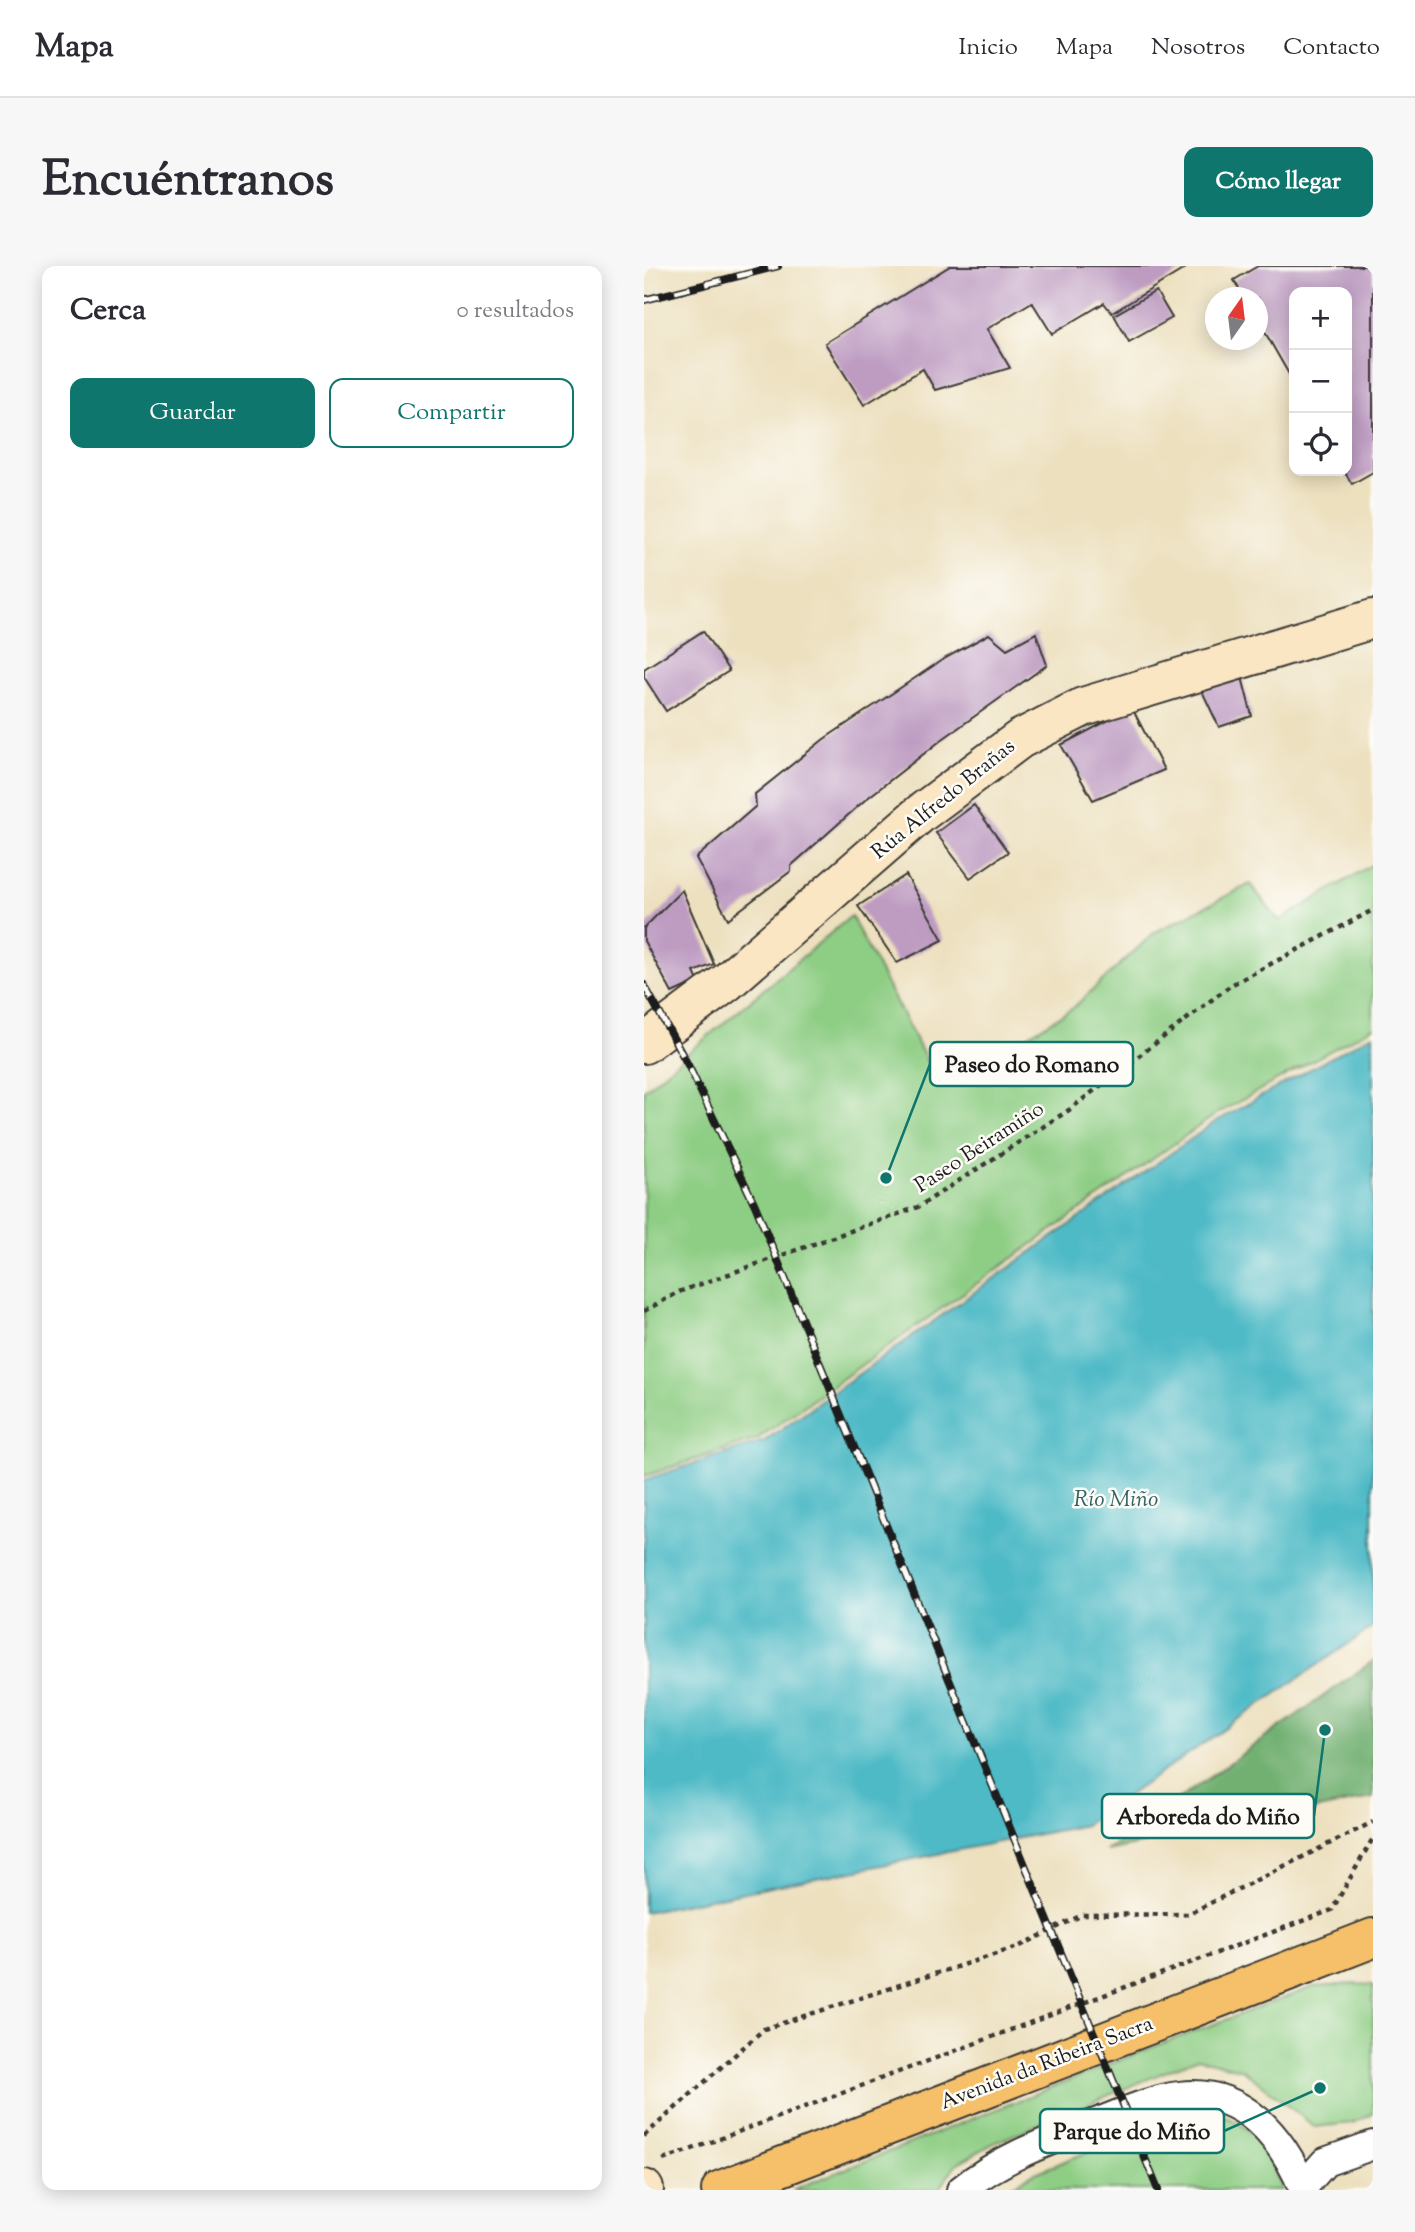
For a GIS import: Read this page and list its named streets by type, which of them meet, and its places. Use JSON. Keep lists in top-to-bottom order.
{
  "streets": {
    "highway": ["Avenida da Ribeira Sacra"],
    "street": ["Rúa Alfredo Brañas"],
    "path": ["Paseo Beiramiño"]
  },
  "water": ["Río Miño"],
  "places": ["Paseo do Romano", "Arboreda do Miño", "Parque do Miño"],
  "north": "top",
  "page": {
    "header": "Mapa",
    "nav": [
      "Inicio",
      "Mapa",
      "Nosotros",
      "Contacto"
    ],
    "title": "Encuéntranos",
    "buttons": [
      "Cómo llegar",
      ["Guardar", "Compartir"]
    ],
    "heading": ["Cerca", "0 resultados"],
    "map_buttons": ["+", "−"]
  }
}
